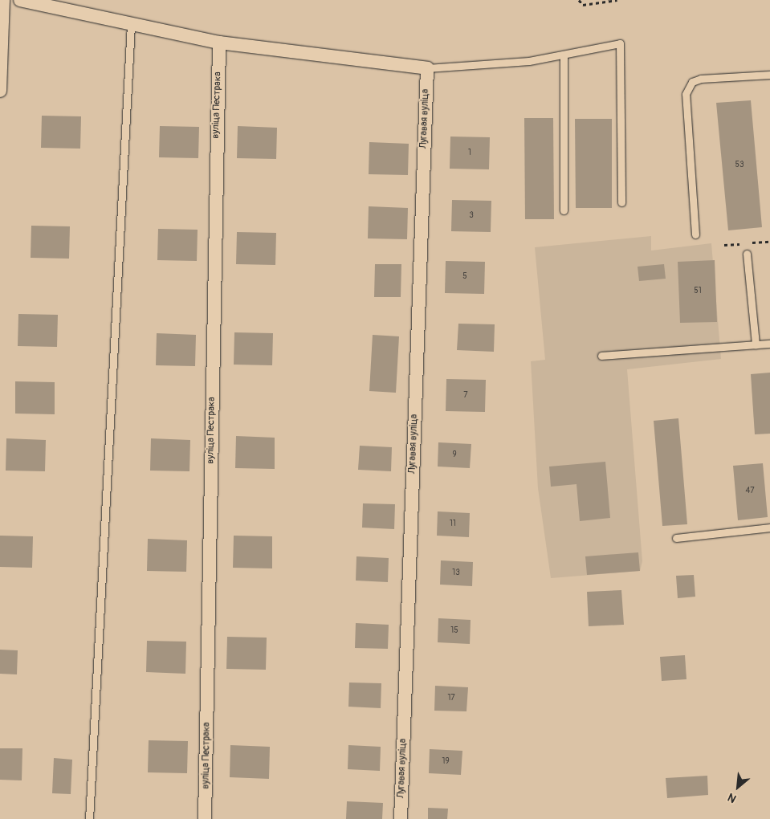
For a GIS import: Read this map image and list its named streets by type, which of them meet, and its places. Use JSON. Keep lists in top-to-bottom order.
{
  "streets": {
    "street": ["вуліца Пестрака", "Лугавая вуліца"]
  },
  "house_numbers": [
    "1",
    "53",
    "3",
    "5",
    "51",
    "7",
    "9",
    "47",
    "11",
    "13",
    "15",
    "17",
    "19"
  ],
  "north": "bottom left"
}
